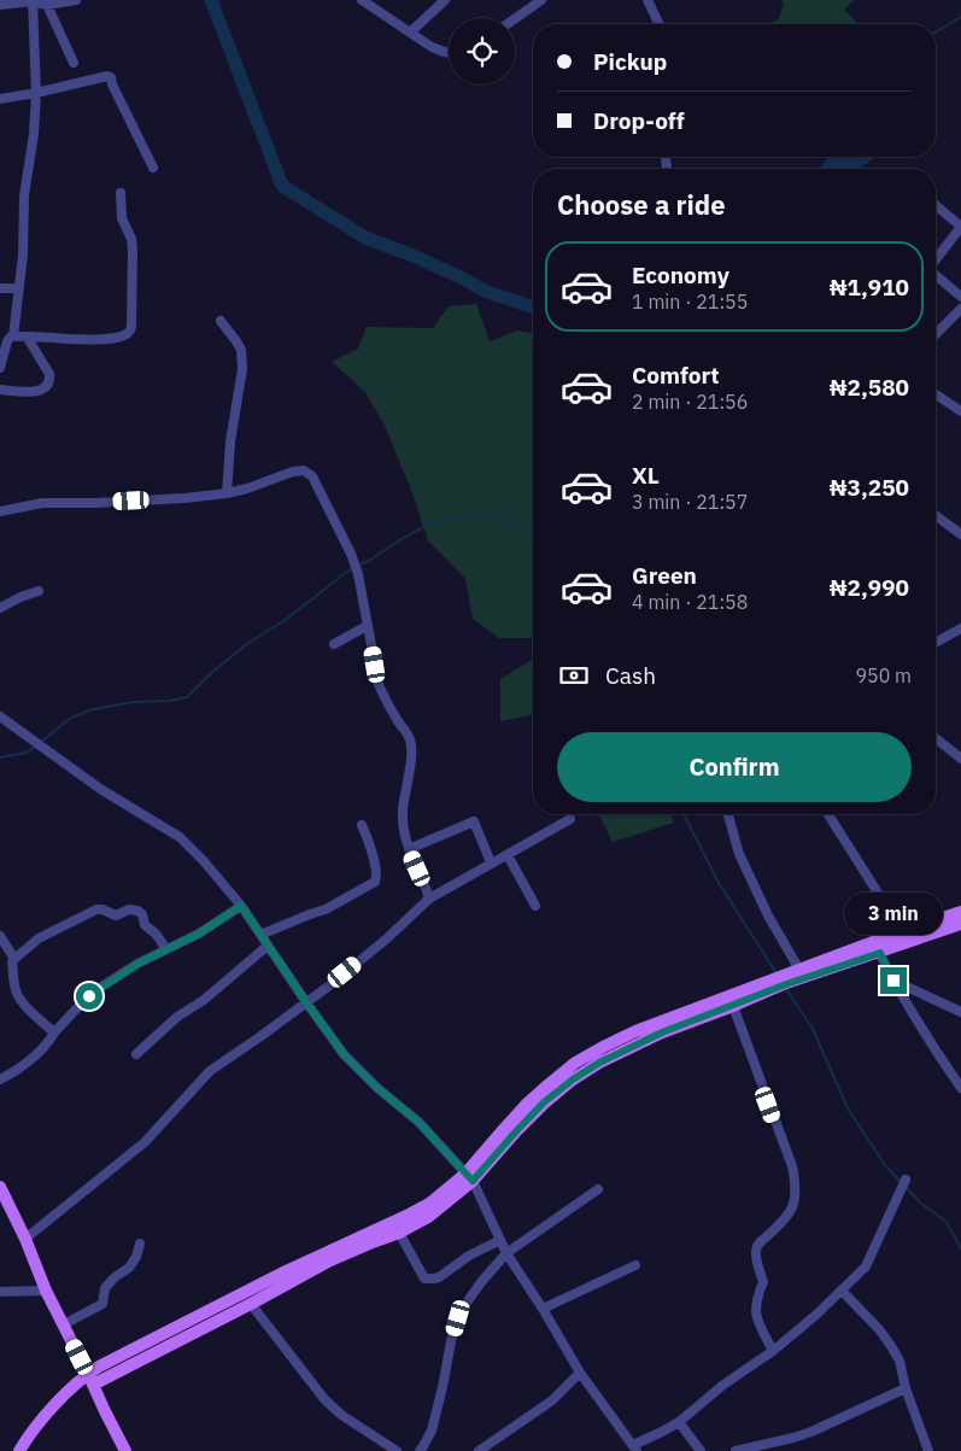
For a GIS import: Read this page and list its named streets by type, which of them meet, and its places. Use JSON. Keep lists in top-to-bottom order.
{
  "page": {
    "banner": ["Pickup", "Drop-off"],
    "heading": "Choose a ride",
    "list": [
      {
        "name": "Economy",
        "note": "1 min · 21:55",
        "value": "₦1,910"
      },
      {
        "name": "Comfort",
        "note": "2 min · 21:56",
        "value": "₦2,580"
      },
      {
        "name": "XL",
        "note": "3 min · 21:57",
        "value": "₦3,250"
      },
      {
        "name": "Green",
        "note": "4 min · 21:58",
        "value": "₦2,990"
      }
    ],
    "pay": ["Cash", "950 m"],
    "buttons": "Confirm",
    "bubble": "3 min"
  }
}
